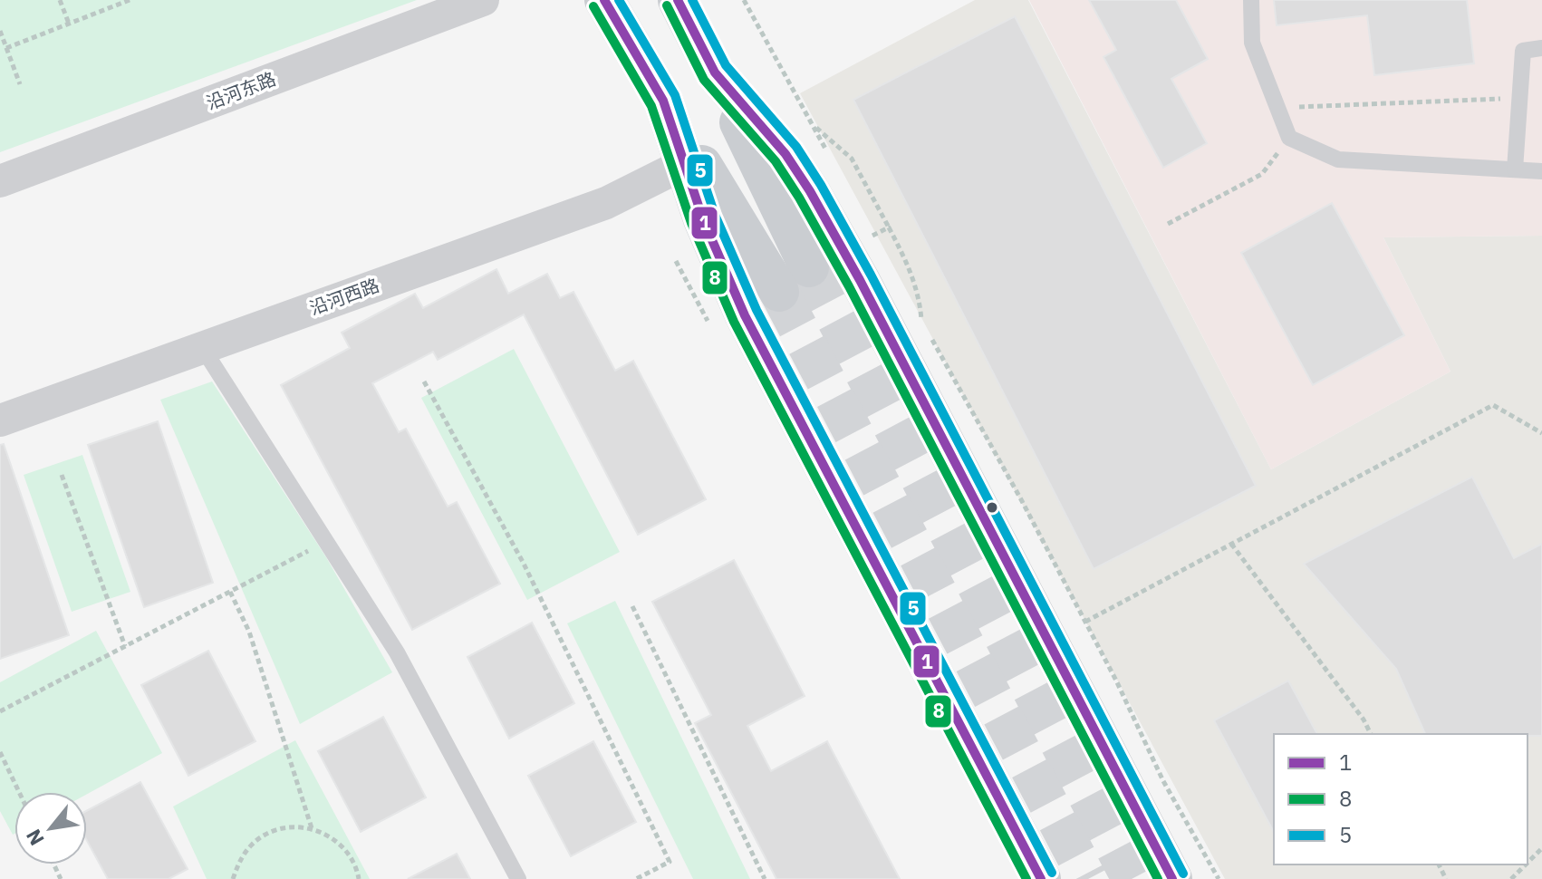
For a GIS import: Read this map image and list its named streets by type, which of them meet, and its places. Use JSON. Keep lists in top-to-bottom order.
{
  "streets": {
    "street": ["沿河东路", "沿河西路"]
  },
  "lines": ["transit line 1", "transit line 5", "transit line 8"],
  "legend": ["1", "8", "5"],
  "north": "bottom left"
}
